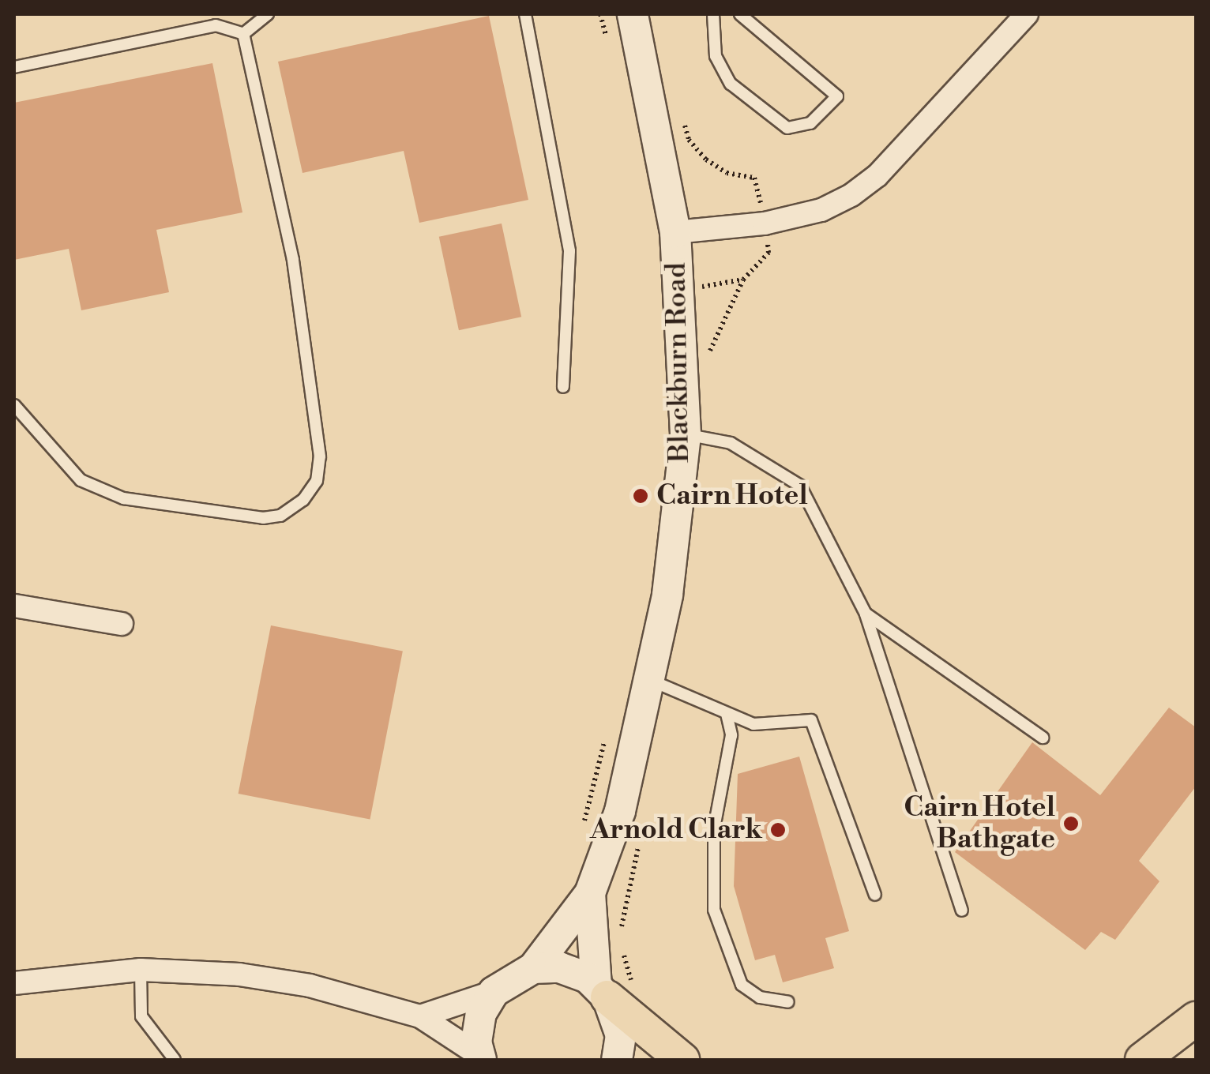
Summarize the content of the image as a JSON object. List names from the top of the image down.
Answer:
{
  "streets": {
    "main road": ["Blackburn Road"]
  },
  "places": ["Cairn Hotel", "Cairn Hotel Bathgate", "Arnold Clark"]
}
